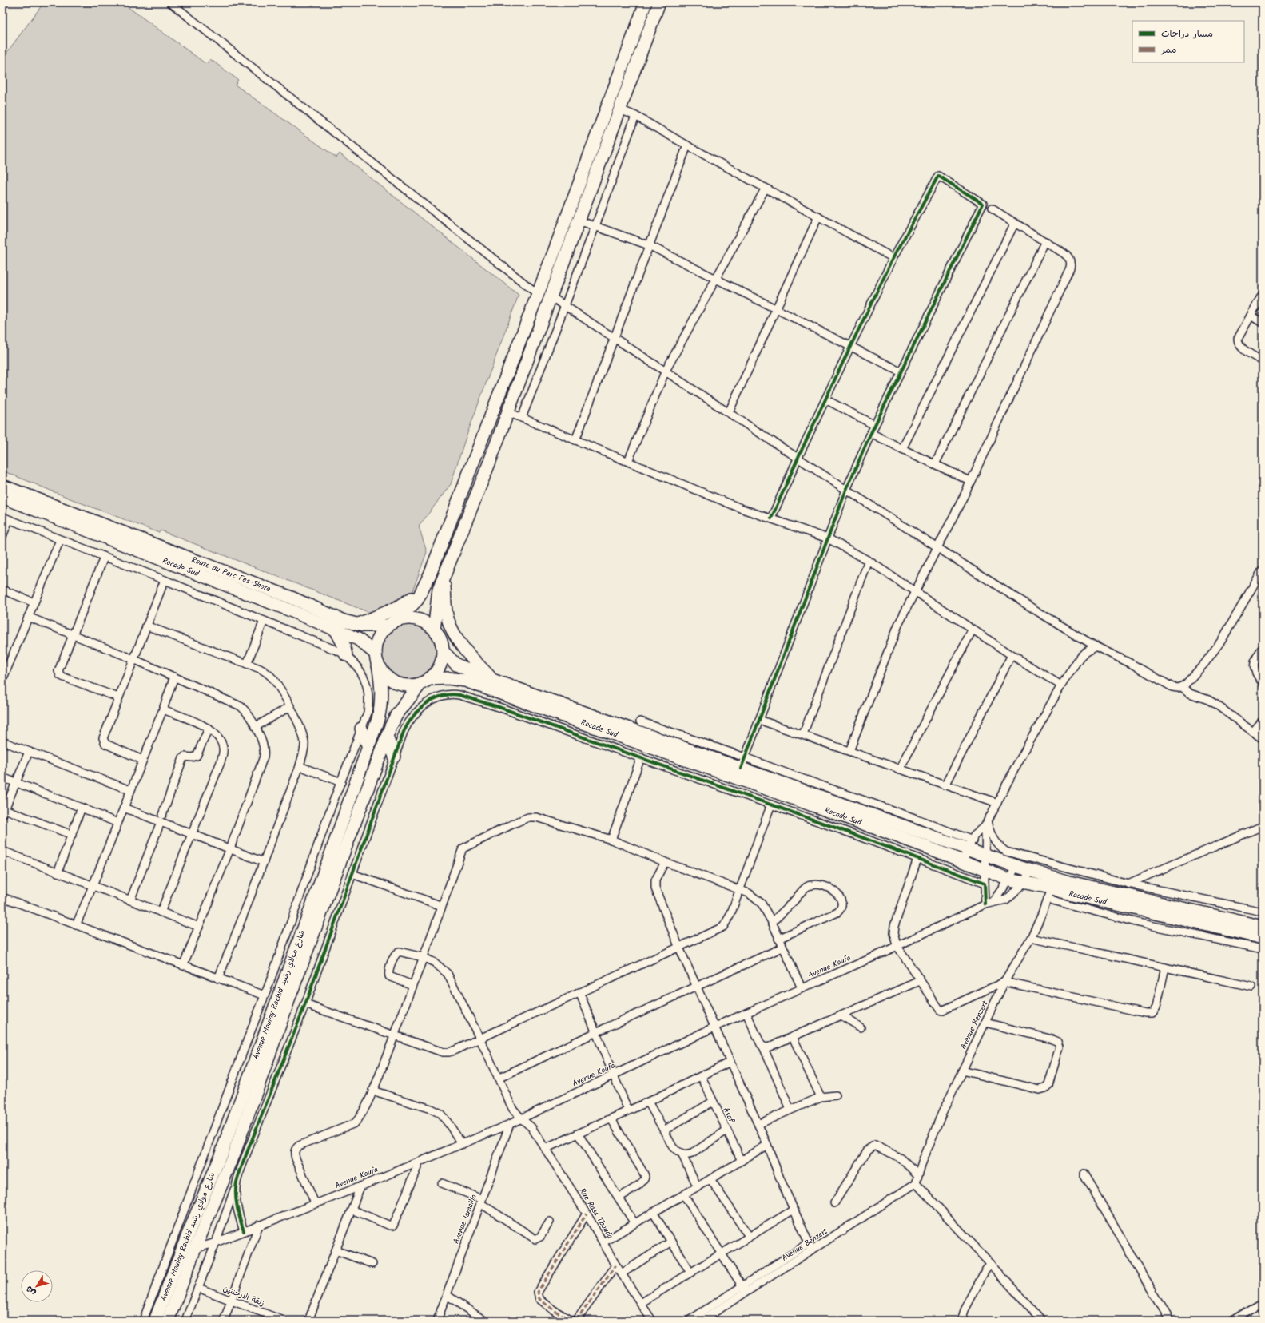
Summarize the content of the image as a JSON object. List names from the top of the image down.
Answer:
{
  "streets": {
    "main road": ["Rocade Sud", "Route du Parc Fes-Shore", "Avenue Moulay Rachid شارع مولاي رشيد"],
    "street": [
      "Avenue Koufa",
      "Avenue Benzert",
      "Asafi",
      "Rue Rass Tbouda",
      "Avenue Ismailia",
      "زنقة الارجنتين"
    ]
  },
  "crossings": [
    ["Rocade Sud", "Route du Parc Fes-Shore"],
    ["Rocade Sud", "Avenue Koufa"],
    ["Rocade Sud", "Avenue Moulay Rachid شارع مولاي رشيد"],
    ["Rocade Sud", "Avenue Benzert"],
    ["Route du Parc Fes-Shore", "Avenue Moulay Rachid شارع مولاي رشيد"],
    ["Avenue Koufa", "Avenue Moulay Rachid شارع مولاي رشيد"],
    ["Avenue Koufa", "Rue Rass Tbouda"],
    ["Avenue Koufa", "Avenue Ismailia"]
  ],
  "legend": ["مسار دراجات", "ممر"],
  "north": "bottom left"
}
